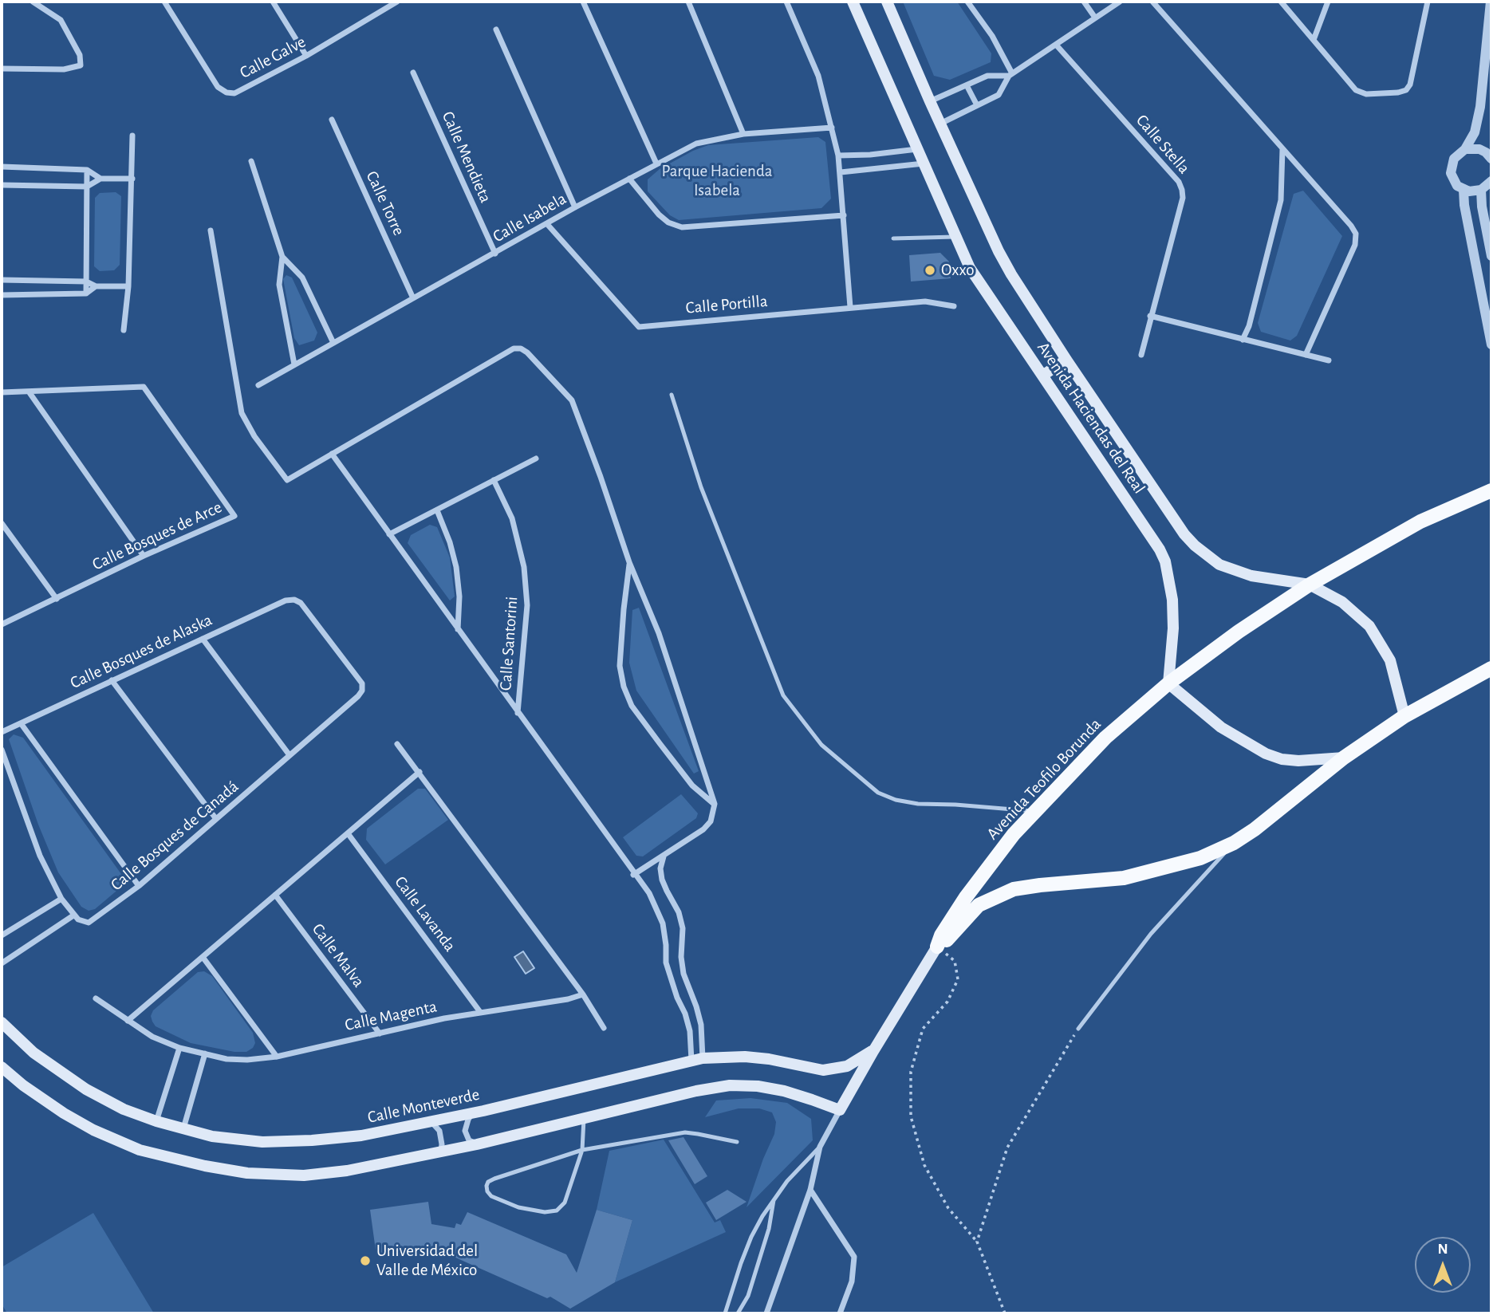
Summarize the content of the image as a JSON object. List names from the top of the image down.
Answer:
{
  "streets": {
    "main road": ["Avenida Haciendas del Real", "Avenida Teofilo Borunda", "Calle Monteverde"],
    "street": [
      "Calle Galve",
      "Calle Stella",
      "Calle Mendieta",
      "Calle Torre",
      "Calle Isabela",
      "Calle Portilla",
      "Calle Bosques de Arce",
      "Calle Santorini",
      "Calle Bosques de Alaska",
      "Calle Bosques de Canadá",
      "Calle Lavanda",
      "Calle Malva",
      "Calle Magenta"
    ]
  },
  "crossings": [
    ["Calle Mendieta", "Calle Isabela"],
    ["Calle Torre", "Calle Isabela"],
    ["Calle Isabela", "Calle Portilla"],
    ["Avenida Haciendas del Real", "Avenida Teofilo Borunda"],
    ["Calle Bosques de Alaska", "Calle Bosques de Canadá"],
    ["Calle Lavanda", "Calle Magenta"],
    ["Calle Malva", "Calle Magenta"]
  ],
  "parks": ["Parque Hacienda Isabela"],
  "places": ["Oxxo", "Universidad del Valle de México"],
  "north": "top"
}
